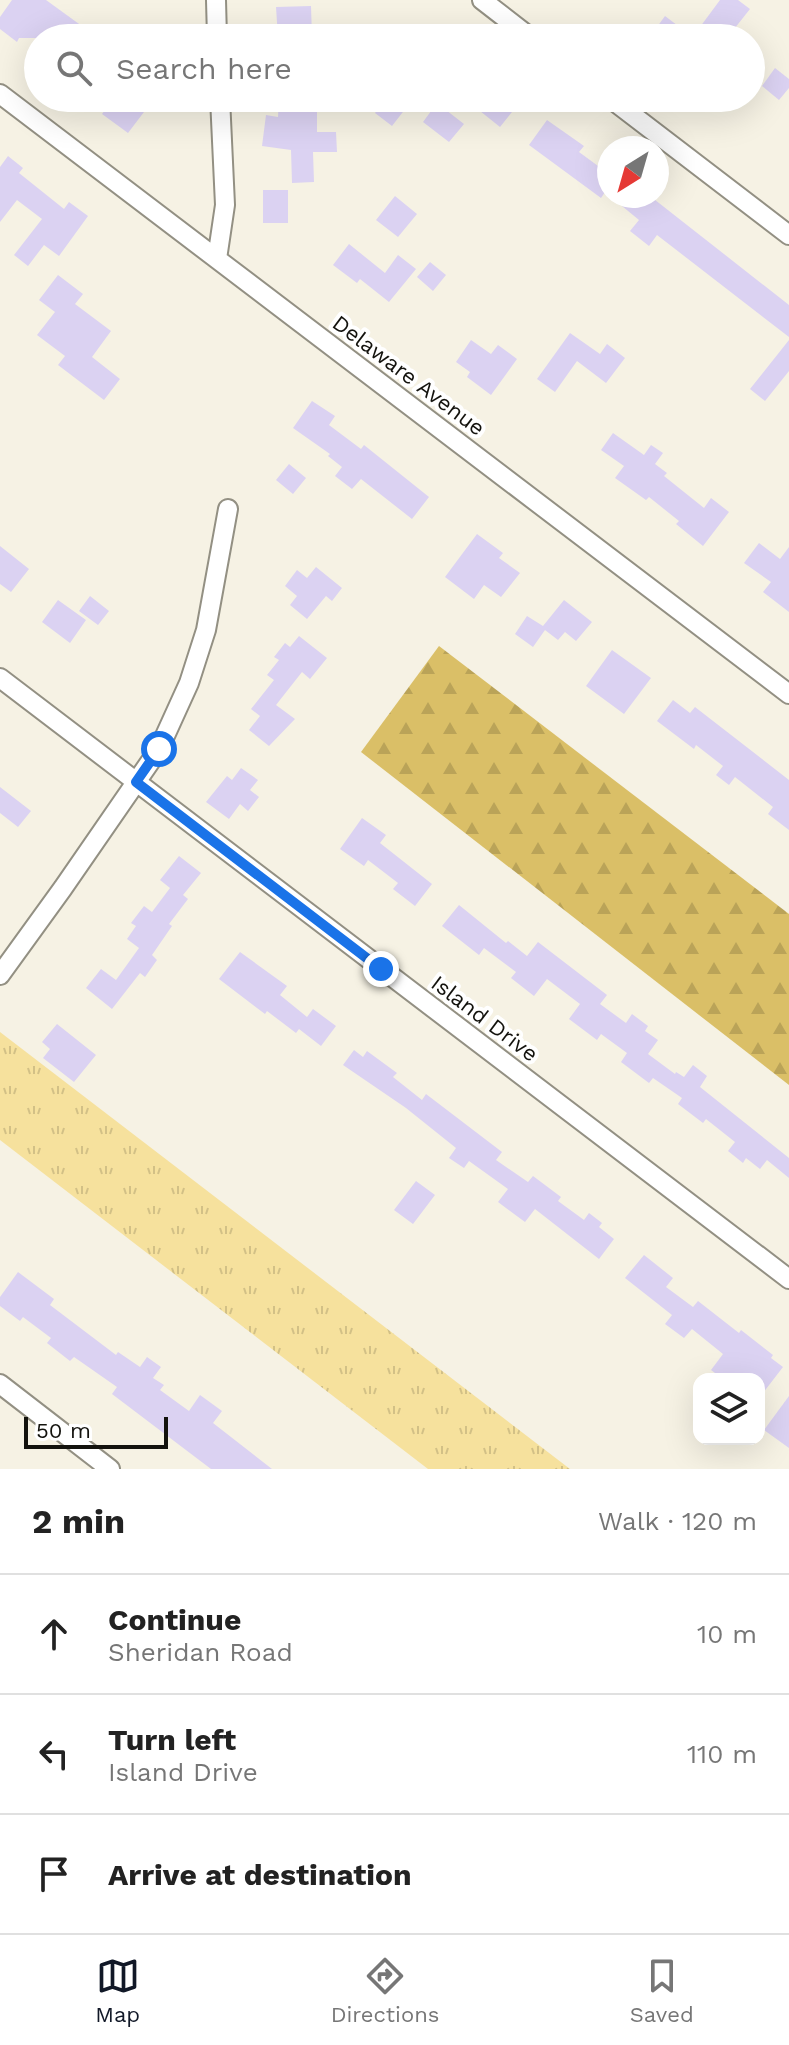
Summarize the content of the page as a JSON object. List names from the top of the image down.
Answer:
{
  "streets": {
    "street": ["Delaware Avenue", "Island Drive"]
  },
  "scale_bar": "50 m",
  "north": "bottom left",
  "page": {
    "search": "Search here",
    "scale": "50 m",
    "heading": ["2 min", "Walk · 120 m"],
    "list": [
      ["Continue", "Sheridan Road", "10 m"],
      ["Turn left", "Island Drive", "110 m"],
      "Arrive at destination"
    ],
    "nav": ["Map", "Directions", "Saved"]
  }
}
